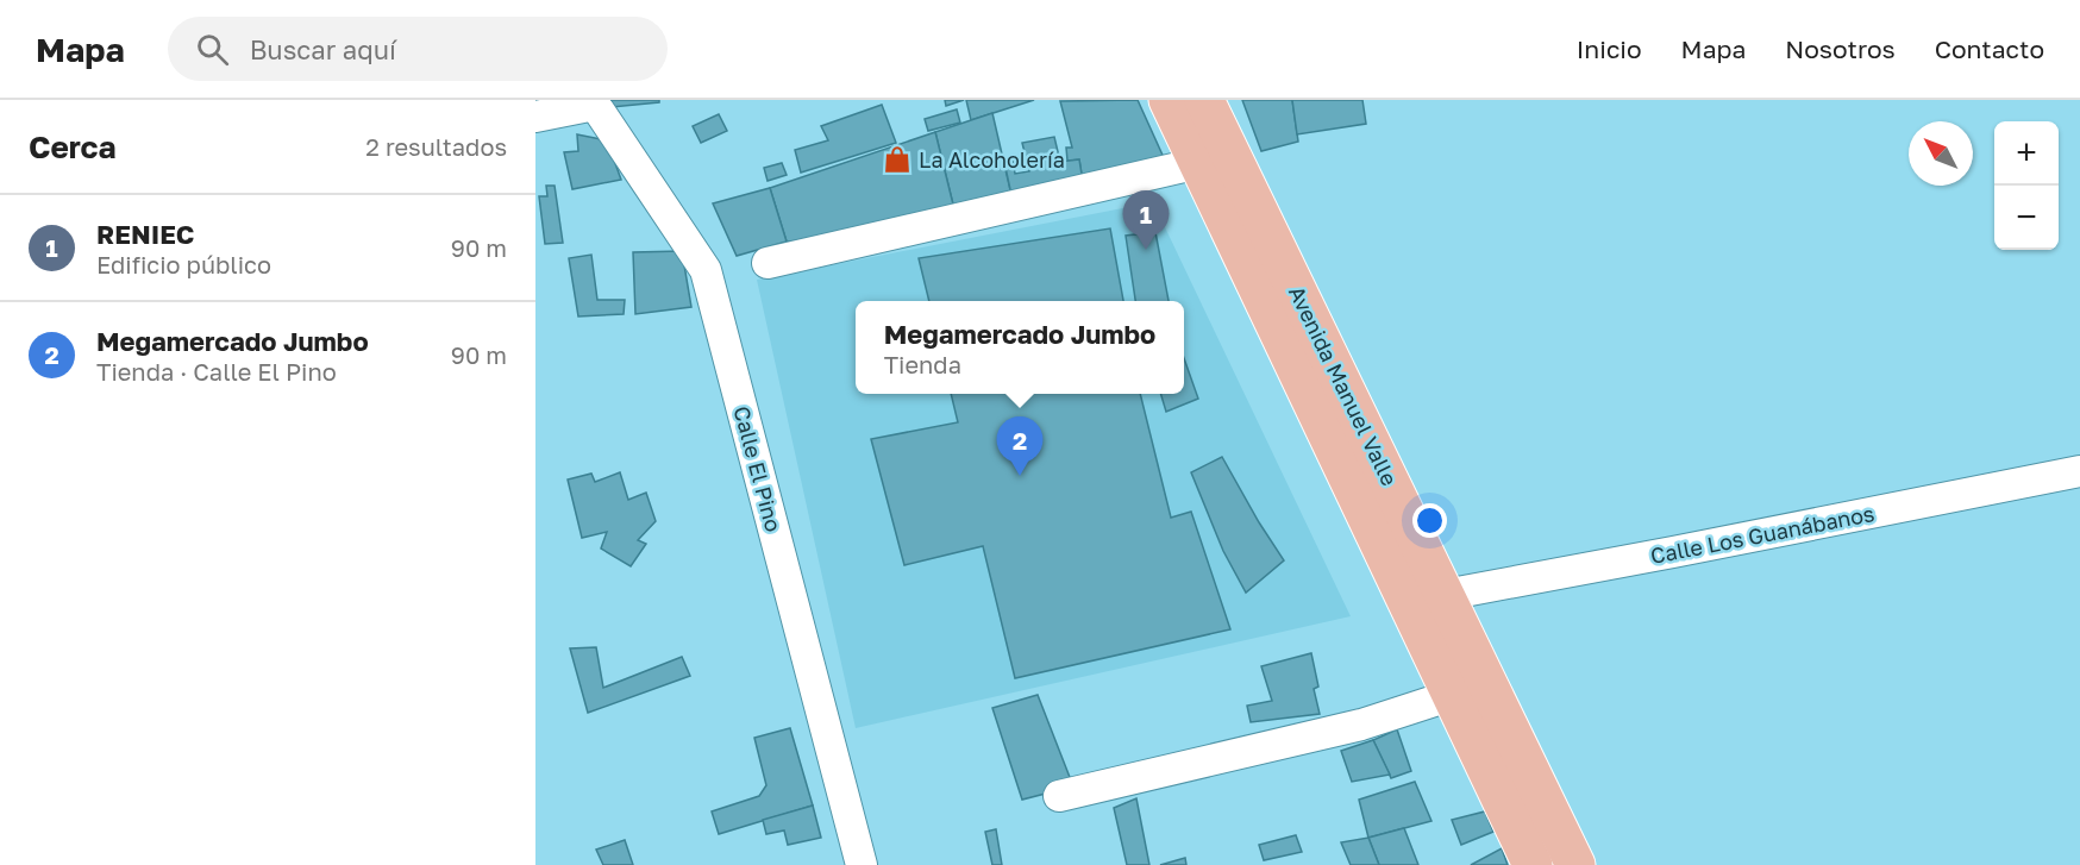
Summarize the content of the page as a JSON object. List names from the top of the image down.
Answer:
{
  "streets": {
    "main road": ["Avenida Manuel Valle"],
    "street": ["Calle El Pino", "Calle Los Guanábanos"]
  },
  "crossings": [
    ["Avenida Manuel Valle", "Calle Los Guanábanos"]
  ],
  "places": {
    "shop": ["La Alcoholería"]
  },
  "north": "top left",
  "page": {
    "header": "Mapa",
    "search": "Buscar aquí",
    "nav": [
      "Inicio",
      "Mapa",
      "Nosotros",
      "Contacto"
    ],
    "heading": ["Cerca", "2 resultados"],
    "map_buttons": ["+", "−"],
    "pins": ["1", "2"],
    "list": [
      {
        "mark": "1",
        "name": "RENIEC",
        "note": "Edificio público",
        "value": "90 m"
      },
      {
        "mark": "2",
        "name": "Megamercado Jumbo",
        "note": "Tienda · Calle El Pino",
        "value": "90 m"
      }
    ],
    "popup": ["Megamercado Jumbo", "Tienda"]
  }
}
